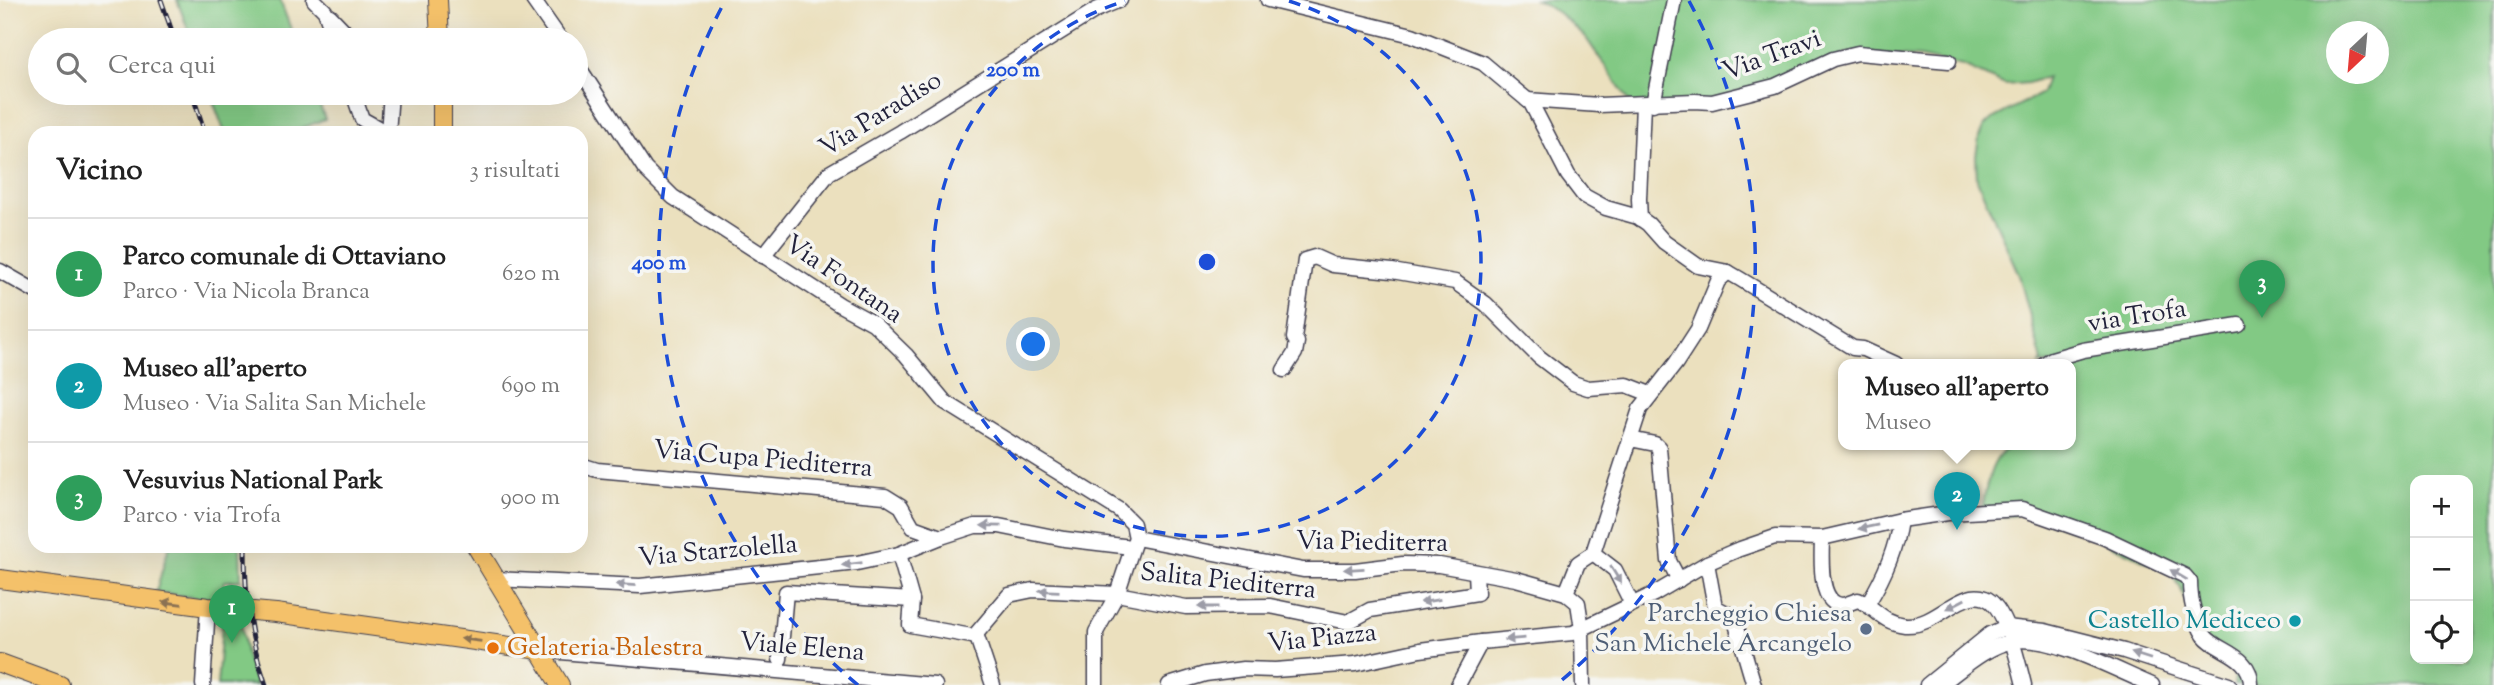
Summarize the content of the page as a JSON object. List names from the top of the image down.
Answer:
{
  "streets": {
    "street": [
      "Via Travi",
      "Via Paradiso",
      "Via Fontana",
      "via Trofa",
      "Via Cupa Piediterra",
      "Via Piediterra",
      "Via Starzolella",
      "Salita Piediterra",
      "Via Piazza",
      "Viale Elena"
    ]
  },
  "crossings": [
    ["Via Paradiso", "Via Fontana"],
    ["Via Fontana", "Via Piediterra"],
    ["Via Cupa Piediterra", "Via Starzolella"],
    ["Via Piediterra", "Salita Piediterra"]
  ],
  "one_way": ["Via Piediterra", "Salita Piediterra"],
  "places": ["Castello Mediceo", "Parcheggio Chiesa San Michele Arcangelo", "Gelateria Balestra"],
  "north": "bottom left",
  "page": {
    "search": "Cerca qui",
    "heading": ["Vicino", "3 risultati"],
    "list": [
      {
        "mark": "1",
        "name": "Parco comunale di Ottaviano",
        "note": "Parco · Via Nicola Branca",
        "value": "620 m"
      },
      {
        "mark": "2",
        "name": "Museo all'aperto",
        "note": "Museo · Via Salita San Michele",
        "value": "690 m"
      },
      {
        "mark": "3",
        "name": "Vesuvius National Park",
        "note": "Parco · via Trofa",
        "value": "900 m"
      }
    ],
    "pins": ["3", "2", "1"],
    "popup": ["Museo all'aperto", "Museo"],
    "map_buttons": ["+", "−"]
  },
  "rings": ["200 m", "400 m"]
}
